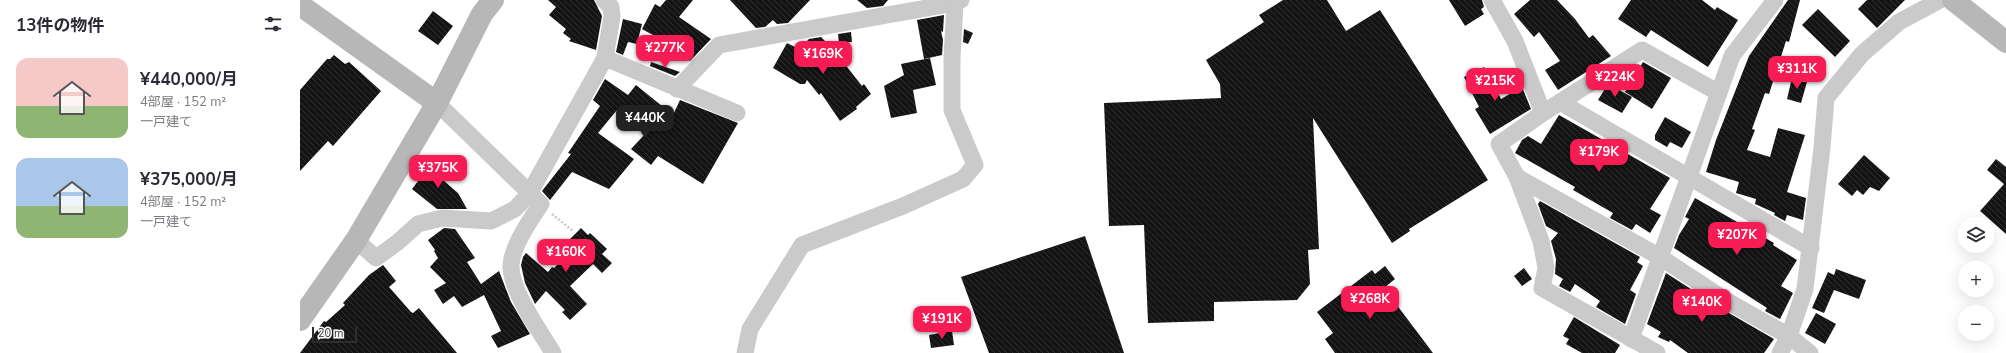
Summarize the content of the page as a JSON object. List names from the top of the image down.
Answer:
{
  "scale_bar": "20 m",
  "page": {
    "heading": "13件の物件",
    "price": [
      "¥277K",
      "¥169K",
      "¥311K",
      "¥224K",
      "¥215K",
      "¥440K",
      "¥179K",
      "¥375K",
      "¥207K",
      "¥160K",
      "¥268K",
      "¥140K",
      "¥191K"
    ],
    "list": [
      {
        "name": "¥440,000/月",
        "note": "4部屋 · 152 m² · 一戸建て"
      },
      {
        "name": "¥375,000/月",
        "note": "4部屋 · 152 m² · 一戸建て"
      }
    ],
    "map_buttons": ["+", "−"],
    "scale": "20 m"
  }
}
